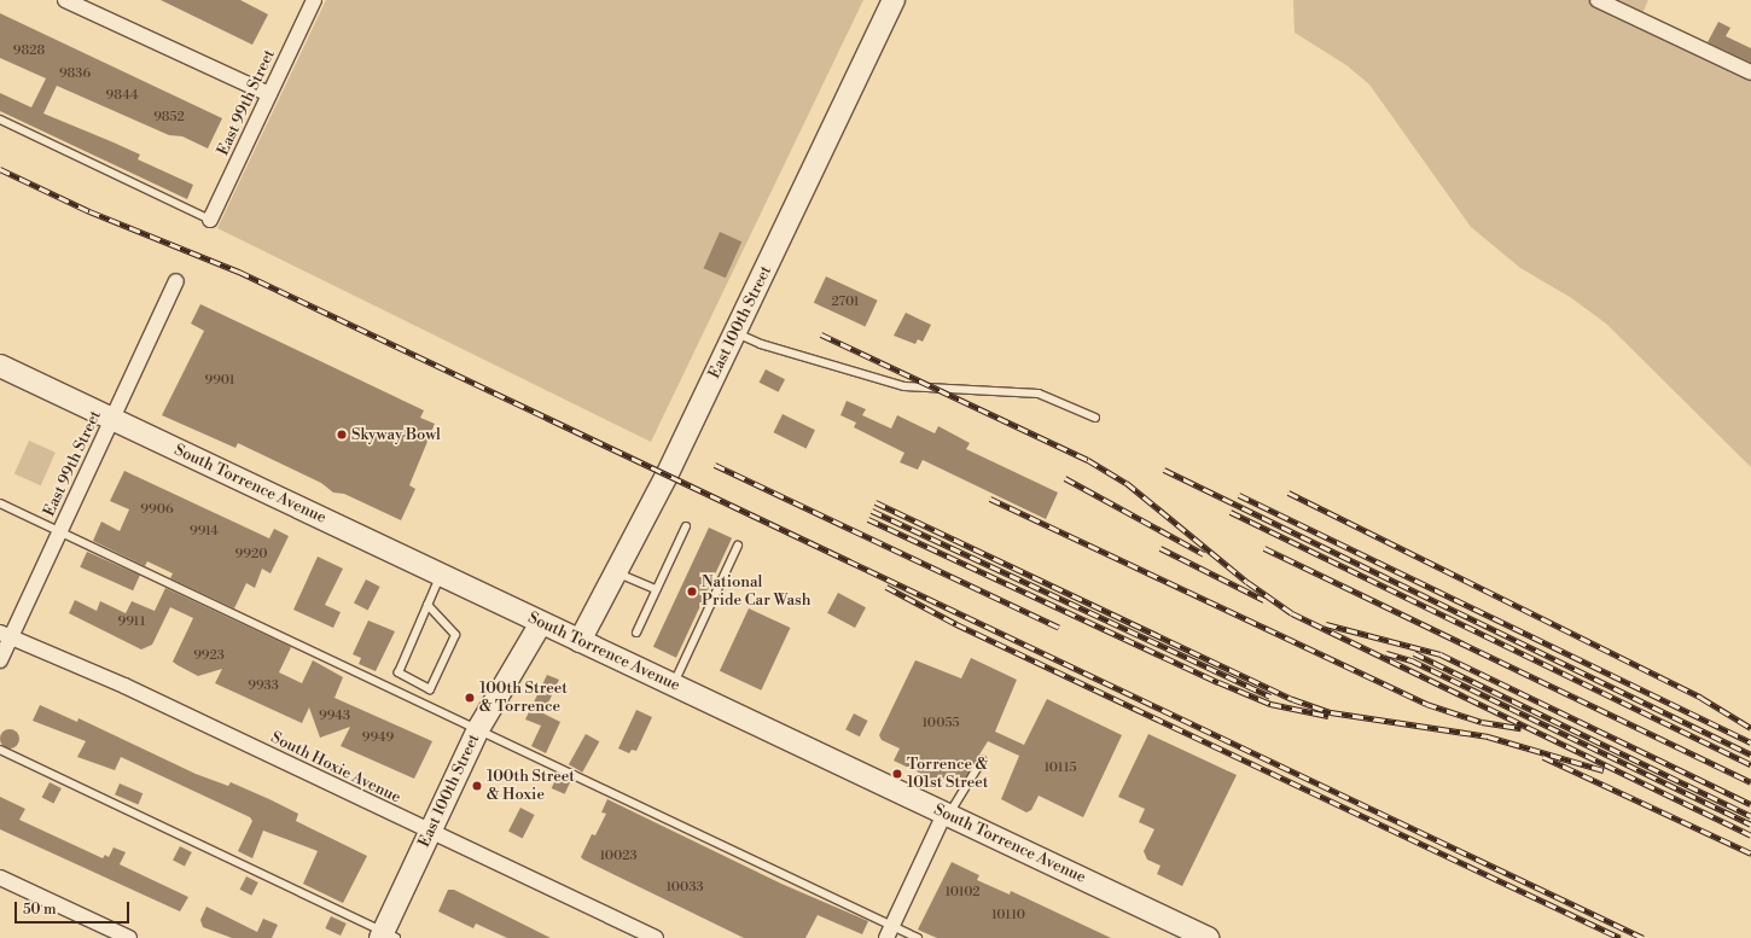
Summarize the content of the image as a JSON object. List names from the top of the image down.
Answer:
{
  "streets": {
    "main road": ["East 100th Street", "South Torrence Avenue"],
    "street": ["East 99th Street", "South Hoxie Avenue"]
  },
  "crossings": [
    ["East 99th Street", "South Torrence Avenue"],
    ["East 99th Street", "South Hoxie Avenue"],
    ["East 100th Street", "South Torrence Avenue"],
    ["East 100th Street", "South Hoxie Avenue"]
  ],
  "places": [
    "Skyway Bowl",
    "National Pride Car Wash",
    "100th Street & Torrence",
    "Torrence & 101st Street",
    "100th Street & Hoxie"
  ],
  "house_numbers": [
    "9828",
    "9836",
    "9844",
    "9852",
    "2701",
    "9901",
    "9906",
    "9914",
    "9920",
    "9911",
    "9923",
    "9933",
    "9943",
    "10055",
    "9949",
    "10115",
    "10023",
    "10033",
    "10102",
    "10110"
  ],
  "scale_bar": "50 m"
}
